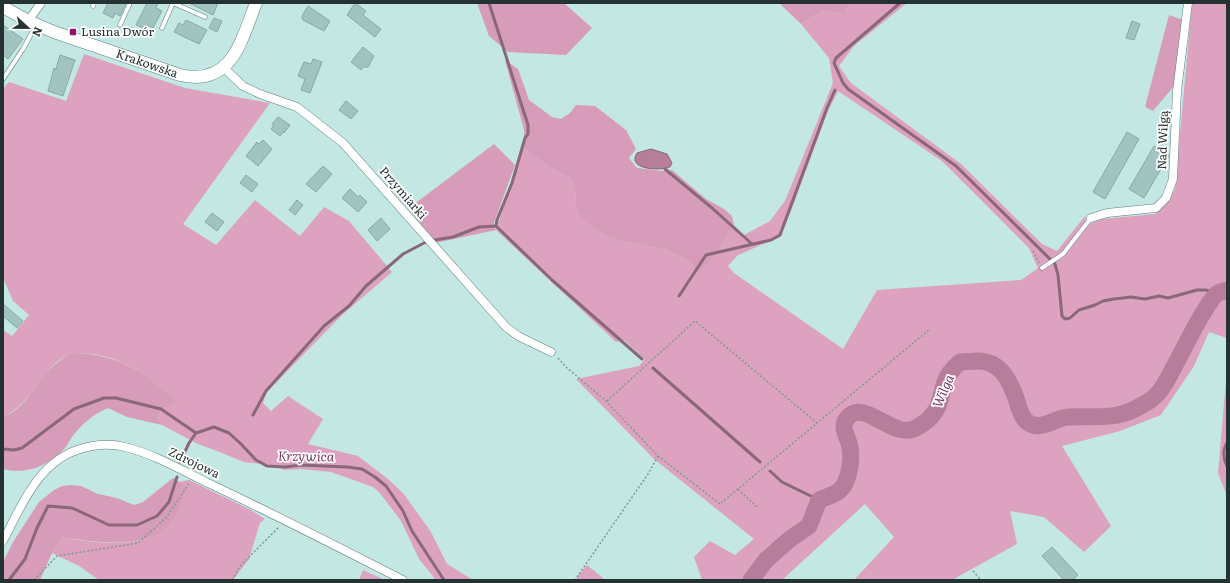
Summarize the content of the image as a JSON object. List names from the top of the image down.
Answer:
{
  "streets": {
    "street": [
      "Krakowska",
      "Nad Wilgą",
      "Przymiarki",
      "Zdrojowa"
    ]
  },
  "crossings": [
    ["Krakowska", "Przymiarki"]
  ],
  "water": ["Wilga", "Krzywica"],
  "places": {
    "transit": ["Lusina Dwór"]
  },
  "north": "right"
}
